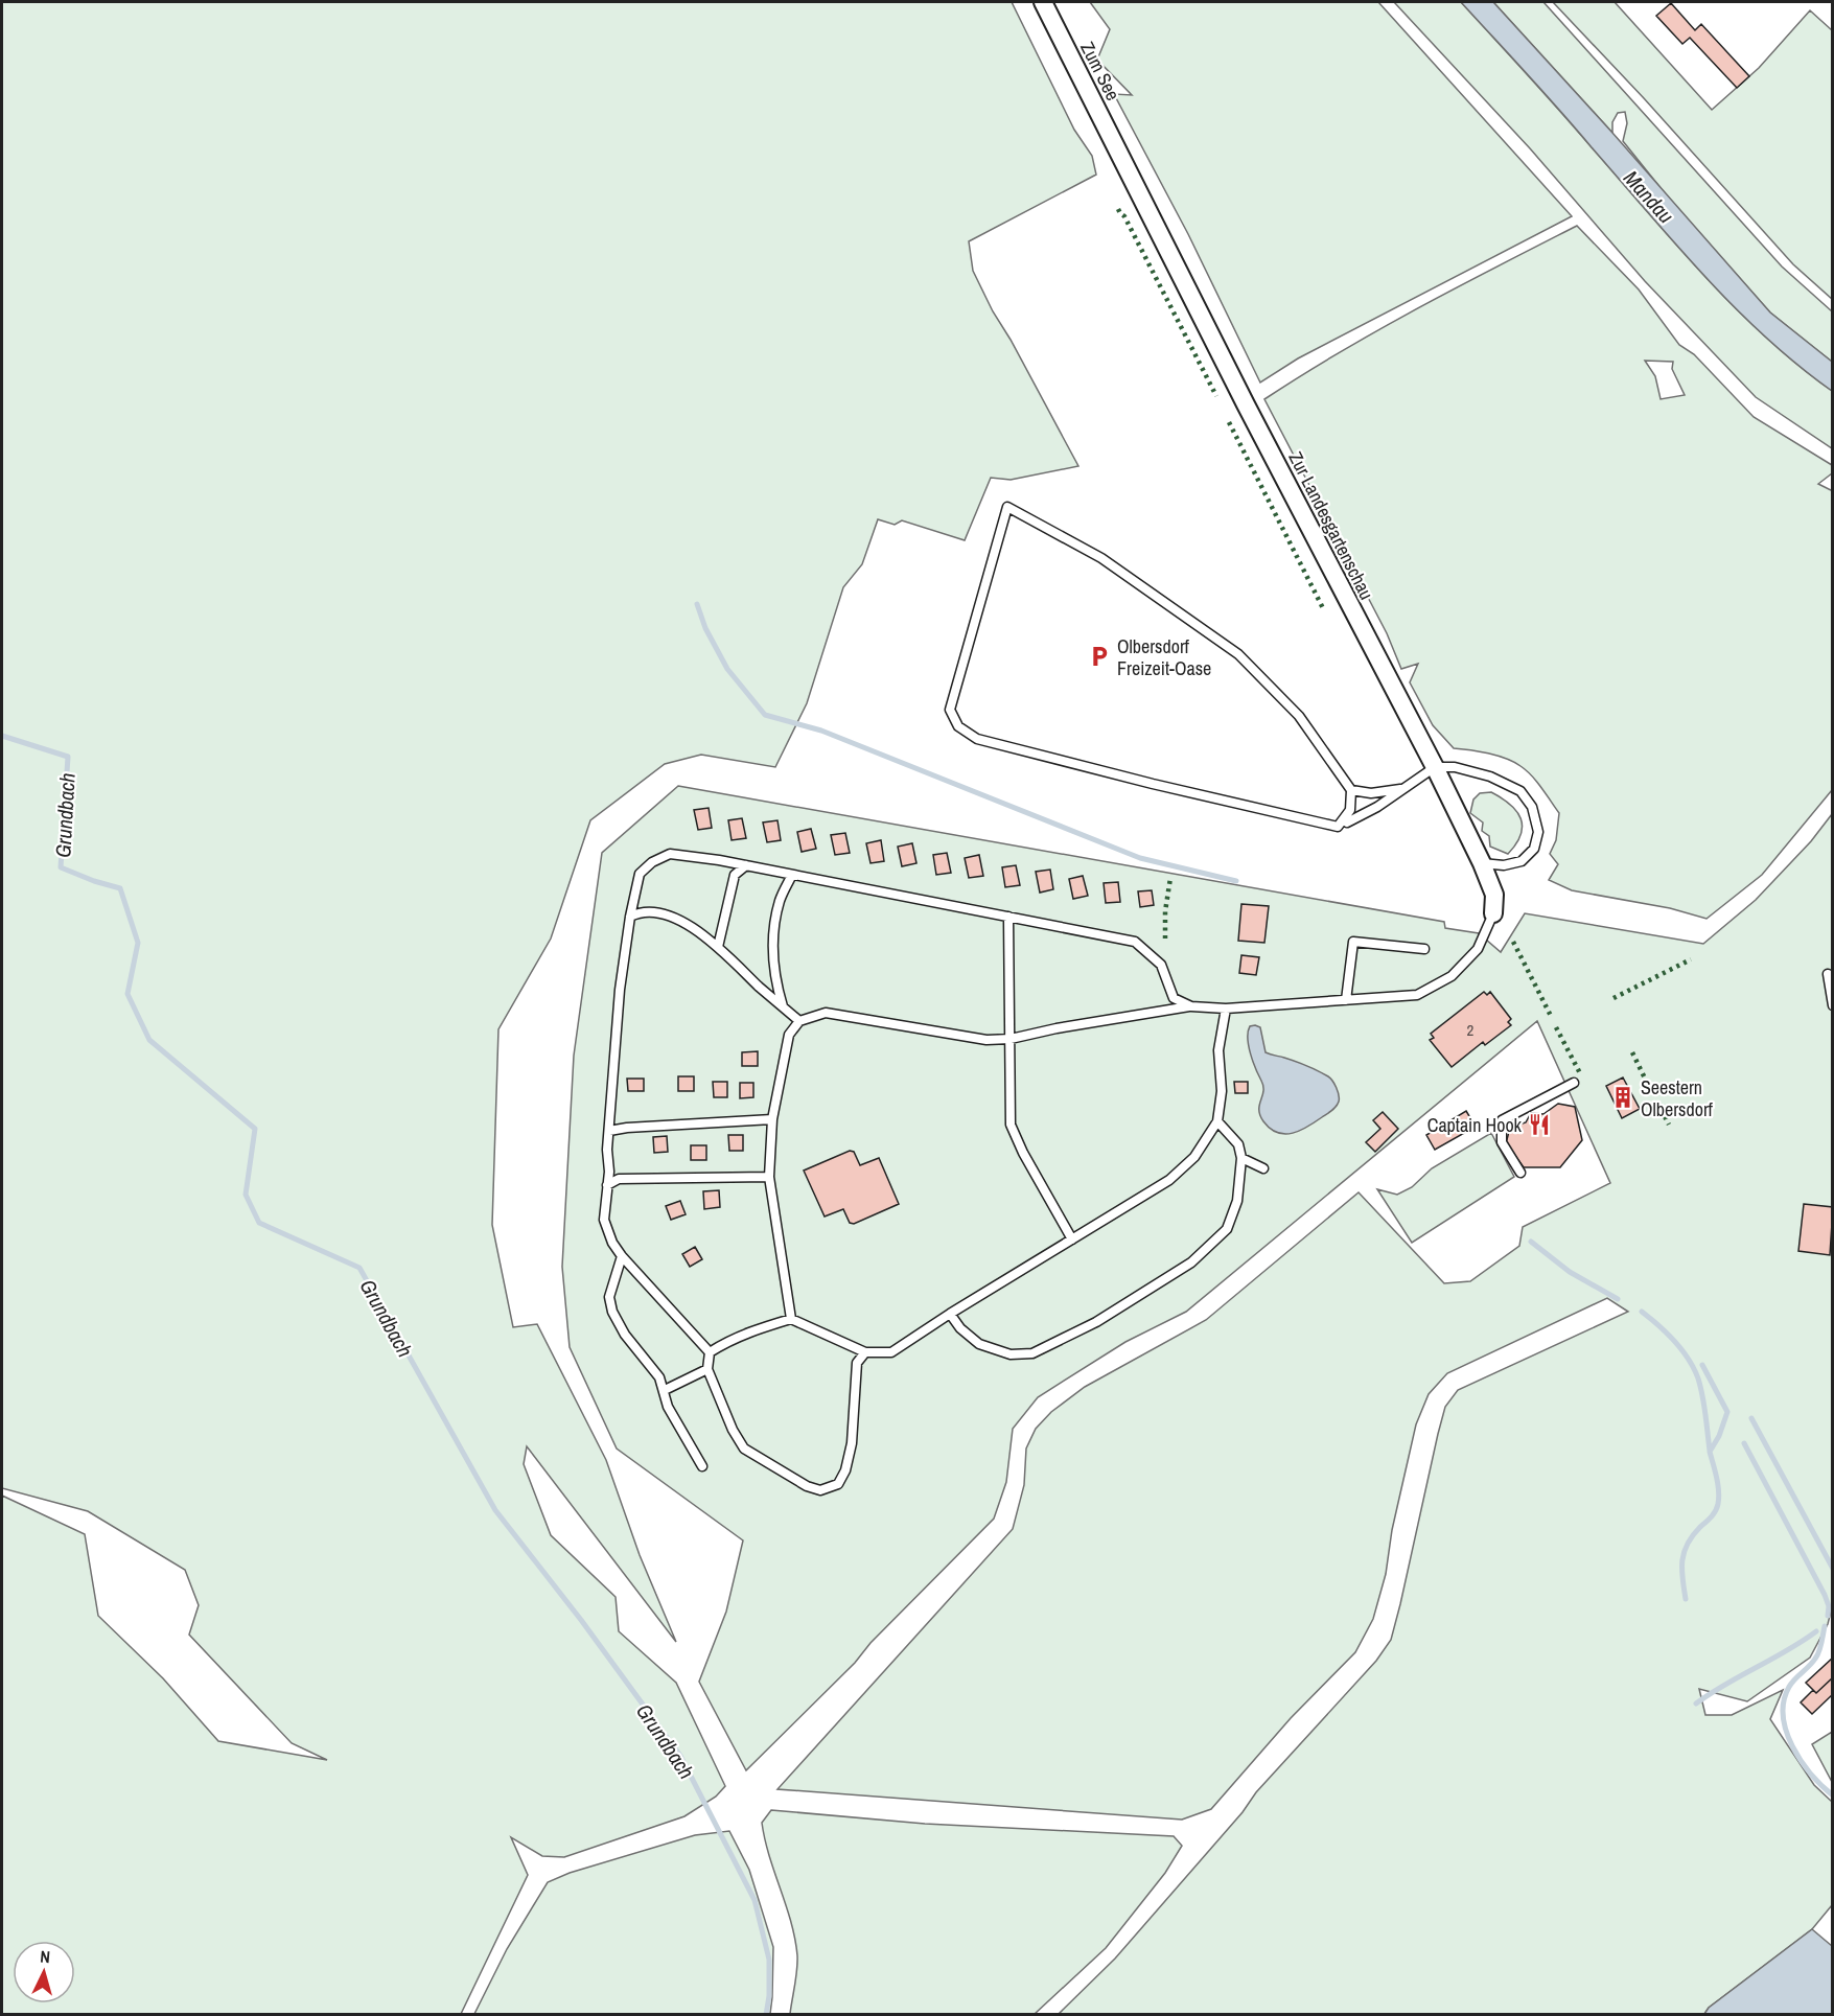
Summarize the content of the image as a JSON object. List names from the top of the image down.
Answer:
{
  "streets": {
    "street": ["Zum See", "Zur Landesgartenschau"]
  },
  "crossings": [
    ["Zum See", "Zur Landesgartenschau"]
  ],
  "water": ["Mandau", "Grundbach"],
  "places": {
    "parking": ["Olbersdorf Freizeit-Oase"],
    "building": ["Seestern Olbersdorf"],
    "restaurant": ["Captain Hook"]
  },
  "house_numbers": ["2"],
  "north": "top"
}
